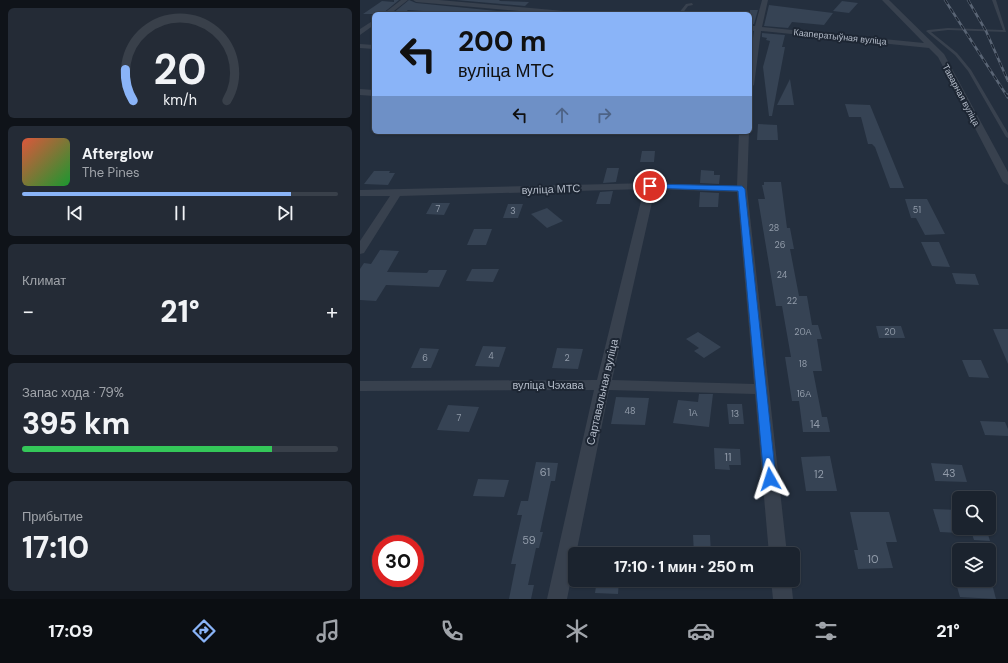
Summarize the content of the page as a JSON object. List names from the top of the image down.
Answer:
{
  "streets": {
    "street": [
      "Кааператыўная вуліца",
      "Таварная вуліца",
      "вуліца МТС",
      "вуліца Чэхава",
      "Сартавальная вуліца"
    ]
  },
  "crossings": [
    ["Кааператыўная вуліца", "Таварная вуліца"],
    ["вуліца МТС", "Сартавальная вуліца"],
    ["вуліца Чэхава", "Сартавальная вуліца"]
  ],
  "house_numbers": [
    "7",
    "51",
    "3",
    "28",
    "26",
    "24",
    "22",
    "20А",
    "20",
    "4",
    "6",
    "2",
    "18",
    "16А",
    "48",
    "1А",
    "13",
    "7",
    "14",
    "11",
    "61",
    "43",
    "12",
    "59",
    "10"
  ],
  "page": {
    "turn": ["200 m", "вуліца МТС"],
    "song": ["Afterglow", "The Pines"],
    "tile": [
      "Климат",
      ["Запас хода · 79%", "395 km"],
      ["Прибытие", "17:10"]
    ],
    "heat": ["−", "21°", "+"],
    "limit": "30",
    "trip": "17:10 · 1 мин · 250 m",
    "tabs": ["17:09", "21°"],
    "gauge": ["20", "km/h"]
  }
}
